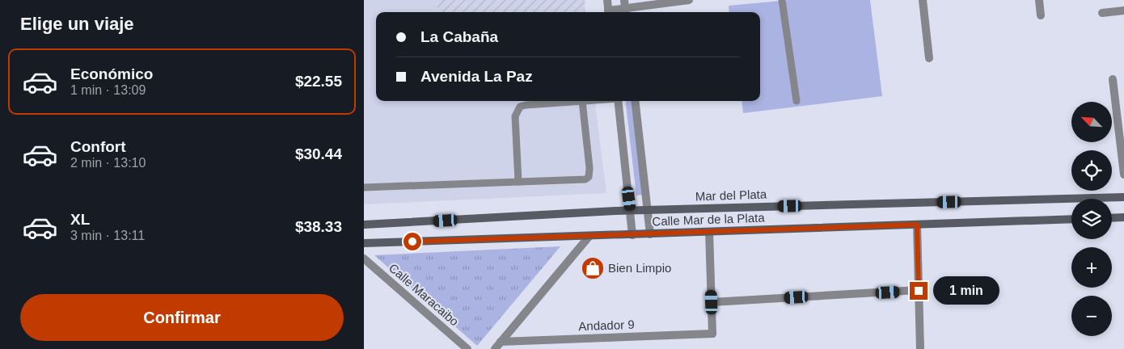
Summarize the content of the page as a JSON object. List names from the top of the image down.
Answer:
{
  "streets": {
    "main road": ["Mar del Plata", "Calle Mar de la Plata"],
    "street": ["Calle Maracaibo", "Andador 9"]
  },
  "places": {
    "shop": ["Bien Limpio"]
  },
  "north": "top left",
  "page": {
    "heading": "Elige un viaje",
    "banner": ["La Cabaña", "Avenida La Paz"],
    "list": [
      {
        "name": "Económico",
        "note": "1 min · 13:09",
        "value": "$22.55"
      },
      {
        "name": "Confort",
        "note": "2 min · 13:10",
        "value": "$30.44"
      },
      {
        "name": "XL",
        "note": "3 min · 13:11",
        "value": "$38.33"
      }
    ],
    "map_buttons": ["+", "−"],
    "bubble": "1 min",
    "buttons": "Confirmar"
  }
}
